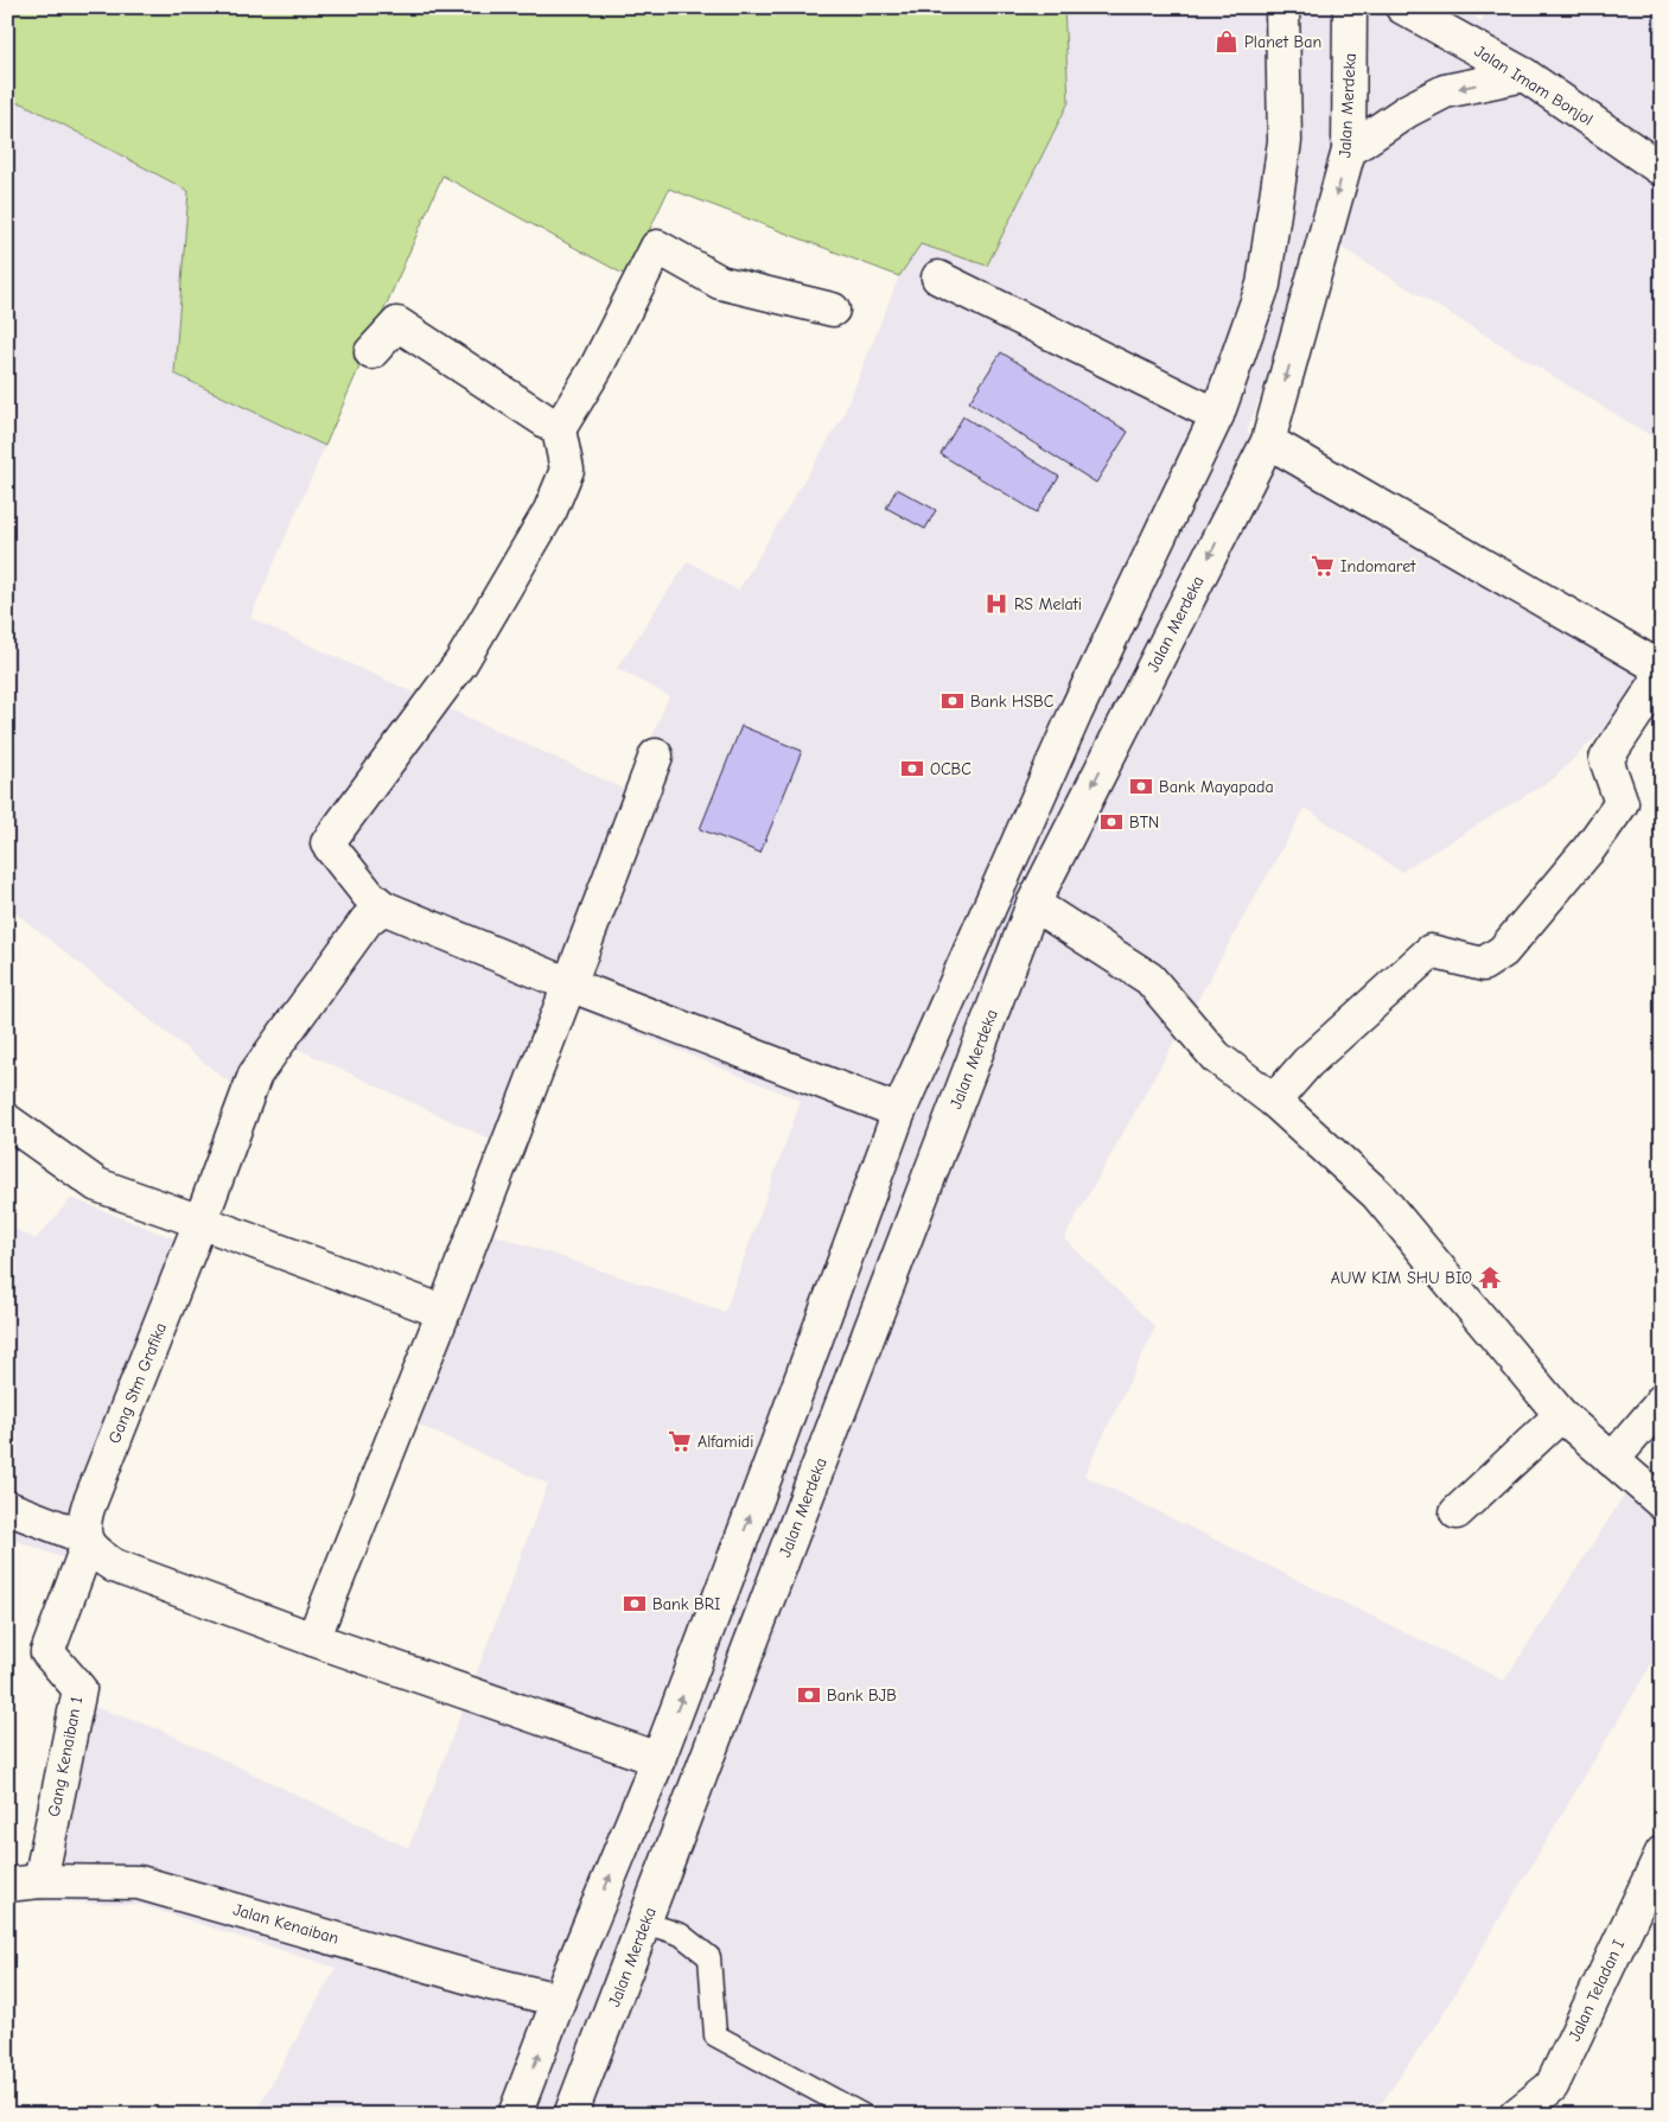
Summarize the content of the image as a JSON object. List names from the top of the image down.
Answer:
{
  "streets": {
    "main road": [
      "Jalan Imam Bonjol",
      "Jalan Merdeka",
      "Gang Stm Grafika",
      "Gang Kenaiban 1",
      "Jalan Kenaiban",
      "Jalan Teladan I"
    ]
  },
  "crossings": [
    ["Gang Stm Grafika", "Gang Kenaiban 1"],
    ["Gang Kenaiban 1", "Jalan Kenaiban"]
  ],
  "places": {
    "shop": ["Planet Ban"],
    "supermarket": ["Indomaret", "Alfamidi"],
    "hospital": ["RS Melati"],
    "bank": [
      "Bank HSBC",
      "OCBC",
      "Bank Mayapada",
      "BTN",
      "Bank BRI",
      "Bank BJB"
    ],
    "temple": ["AUW KIM SHU BIO"]
  }
}
